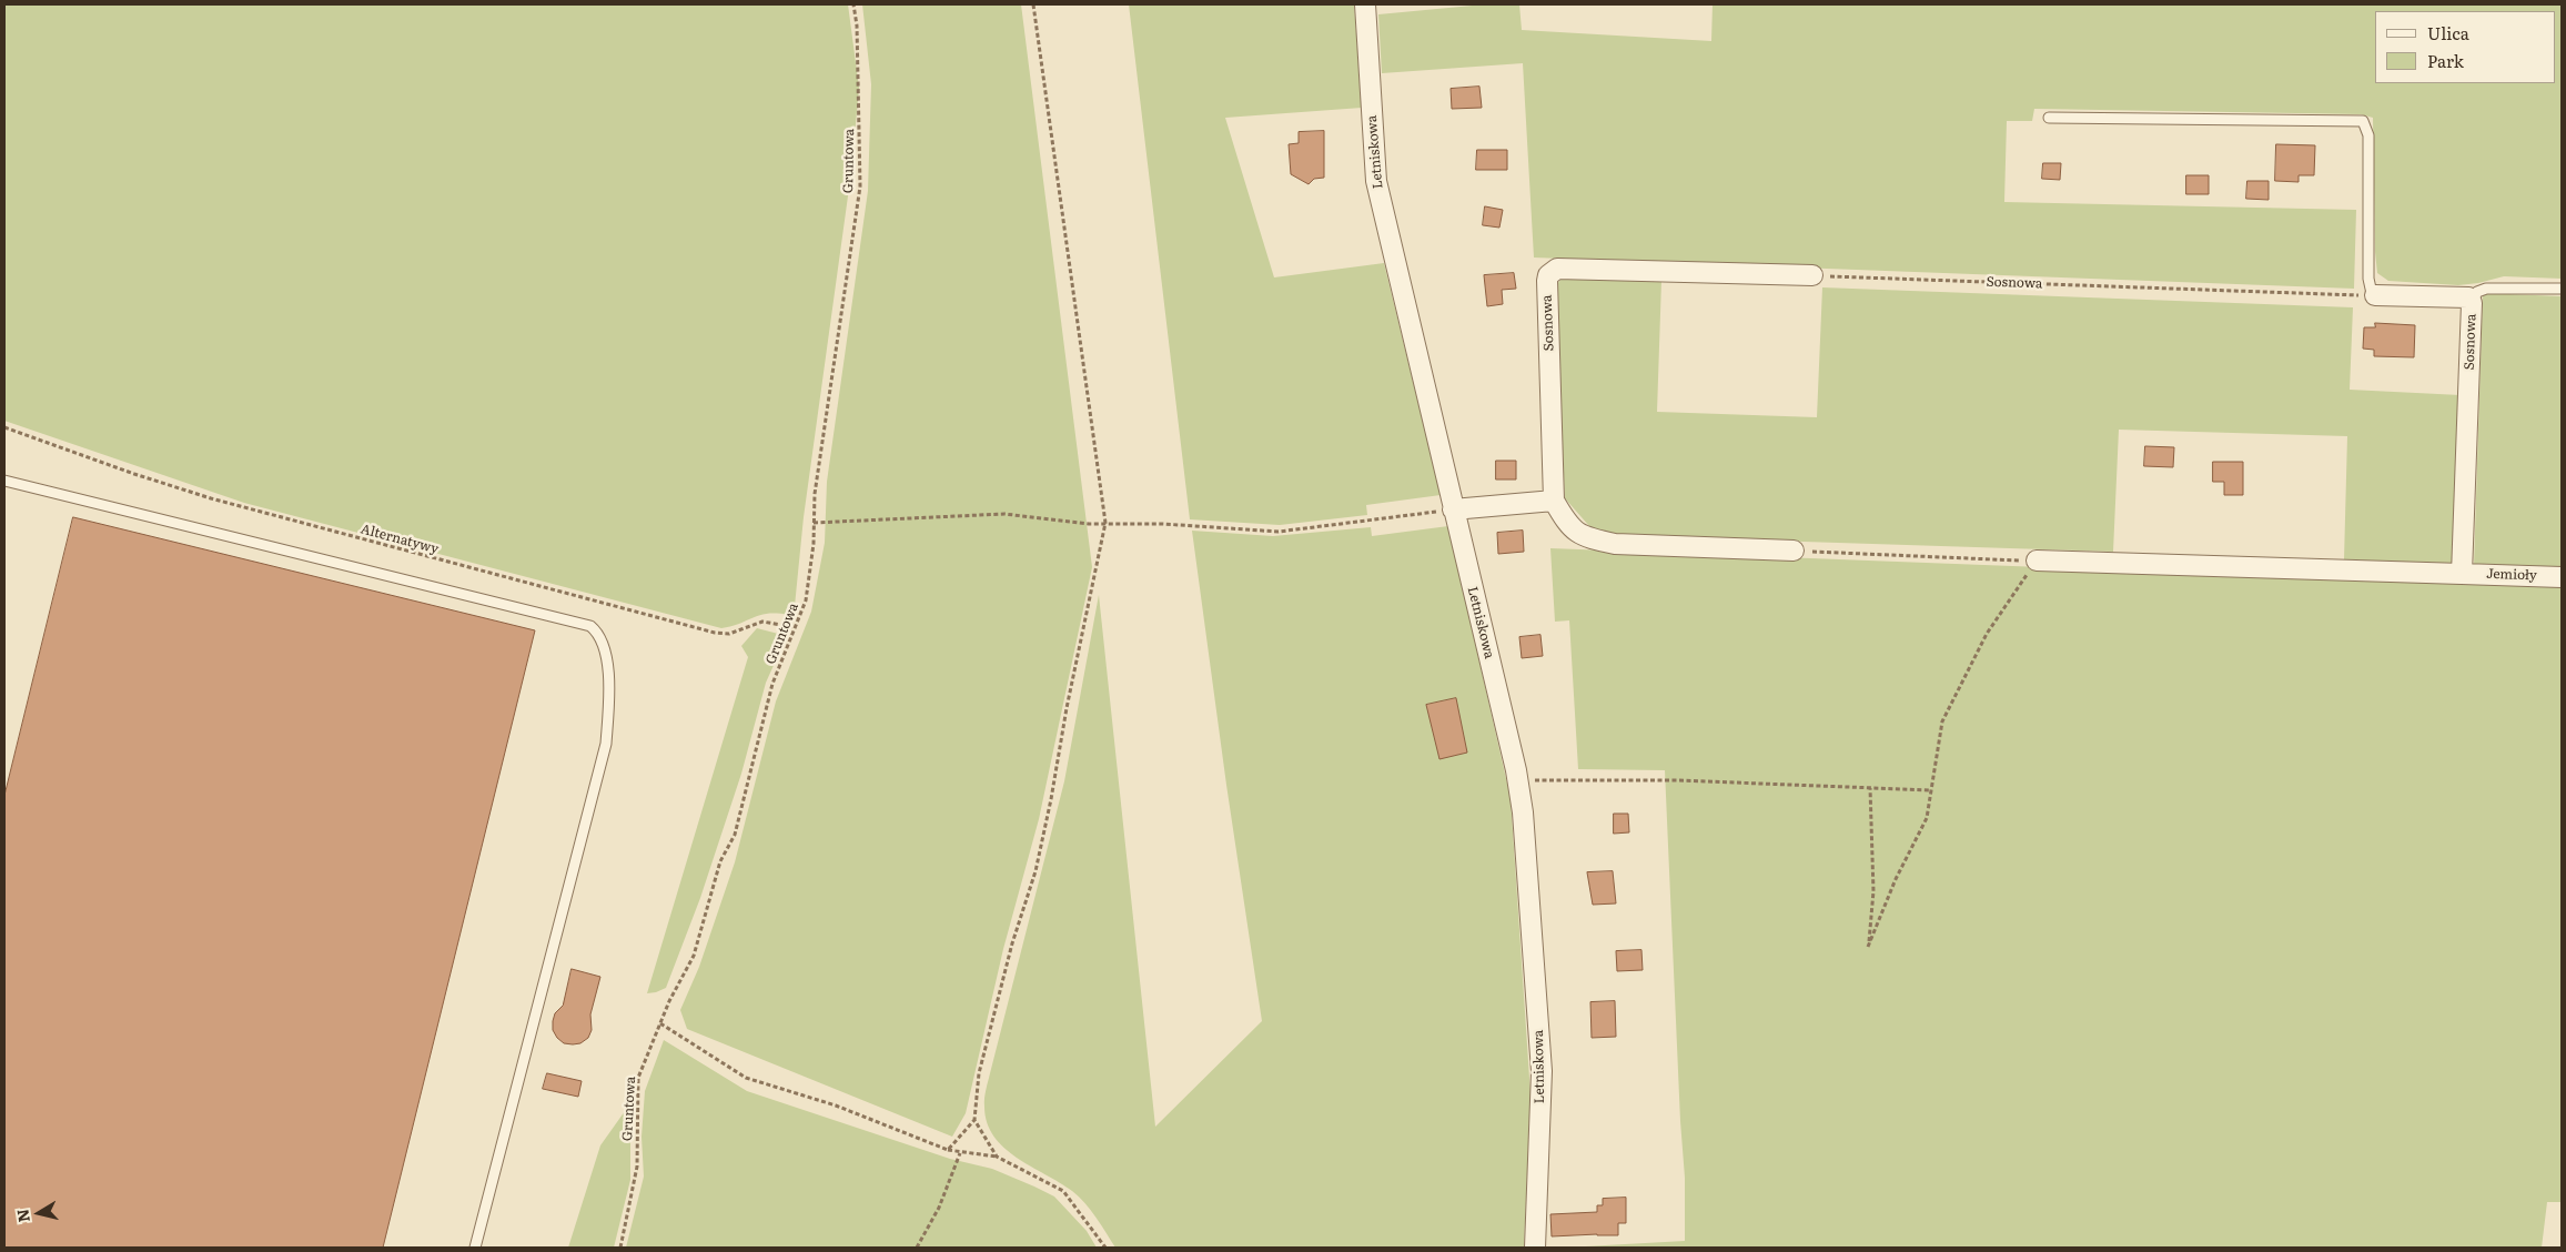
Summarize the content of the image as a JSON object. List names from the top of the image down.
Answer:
{
  "streets": {
    "street": ["Letniskowa", "Sosnowa", "Jemioły"],
    "path": ["Gruntowa", "Alternatywy"]
  },
  "crossings": [
    ["Gruntowa", "Alternatywy"],
    ["Sosnowa", "Jemioły"]
  ],
  "legend": ["Ulica", "Park"],
  "north": "left"
}
